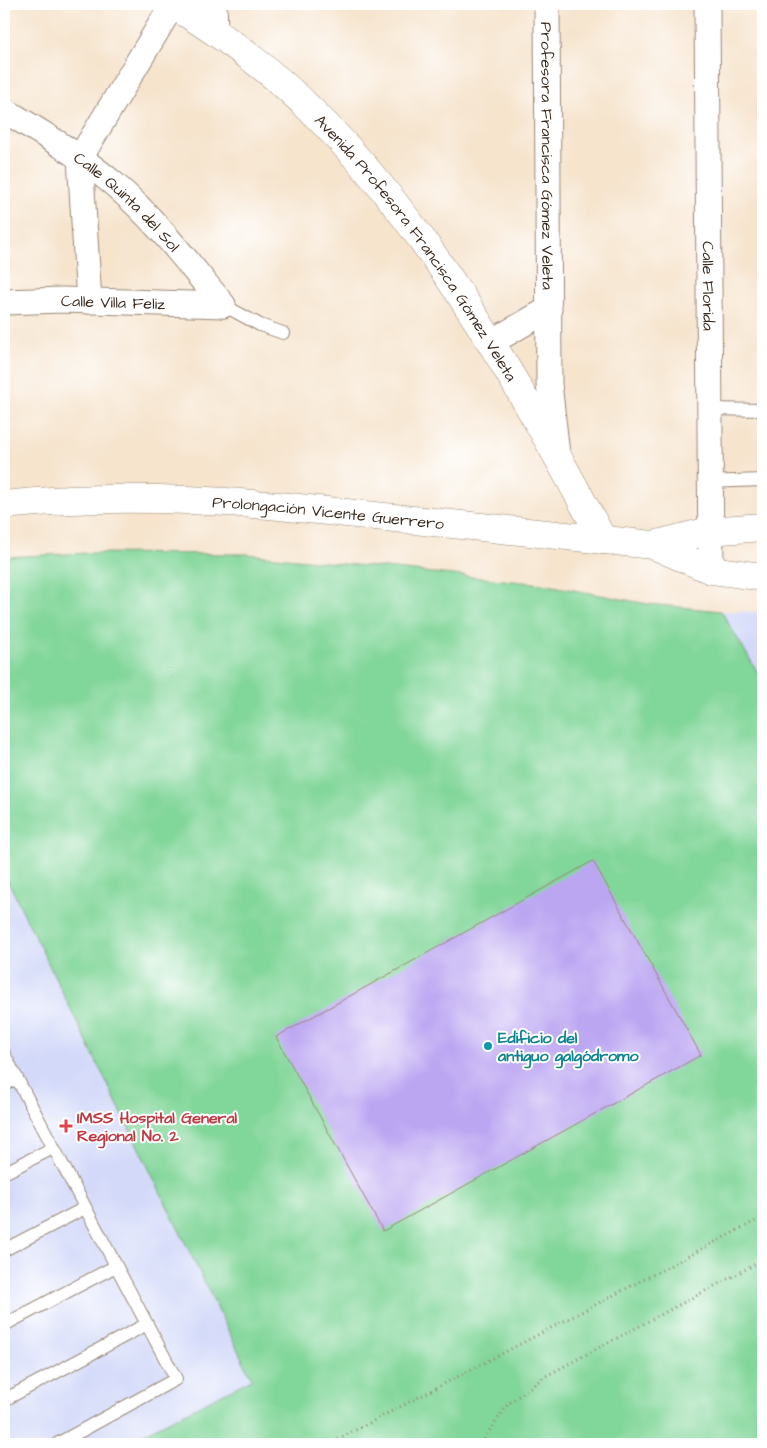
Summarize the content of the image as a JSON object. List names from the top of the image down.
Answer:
{
  "streets": {
    "main road": ["Avenida Profesora Francisca Gómez Veleta", "Prolongación Vicente Guerrero"],
    "street": [
      "Profesora Francisca Gómez Veleta",
      "Calle Quinta del Sol",
      "Calle Florida",
      "Calle Villa Feliz"
    ]
  },
  "crossings": [
    ["Profesora Francisca Gómez Veleta", "Avenida Profesora Francisca Gómez Veleta"],
    ["Calle Quinta del Sol", "Calle Villa Feliz"],
    ["Avenida Profesora Francisca Gómez Veleta", "Prolongación Vicente Guerrero"],
    ["Calle Florida", "Prolongación Vicente Guerrero"]
  ],
  "places": {
    "other": ["Edificio del antiguo galgódromo"],
    "health": ["IMSS Hospital General Regional No. 2"]
  }
}
